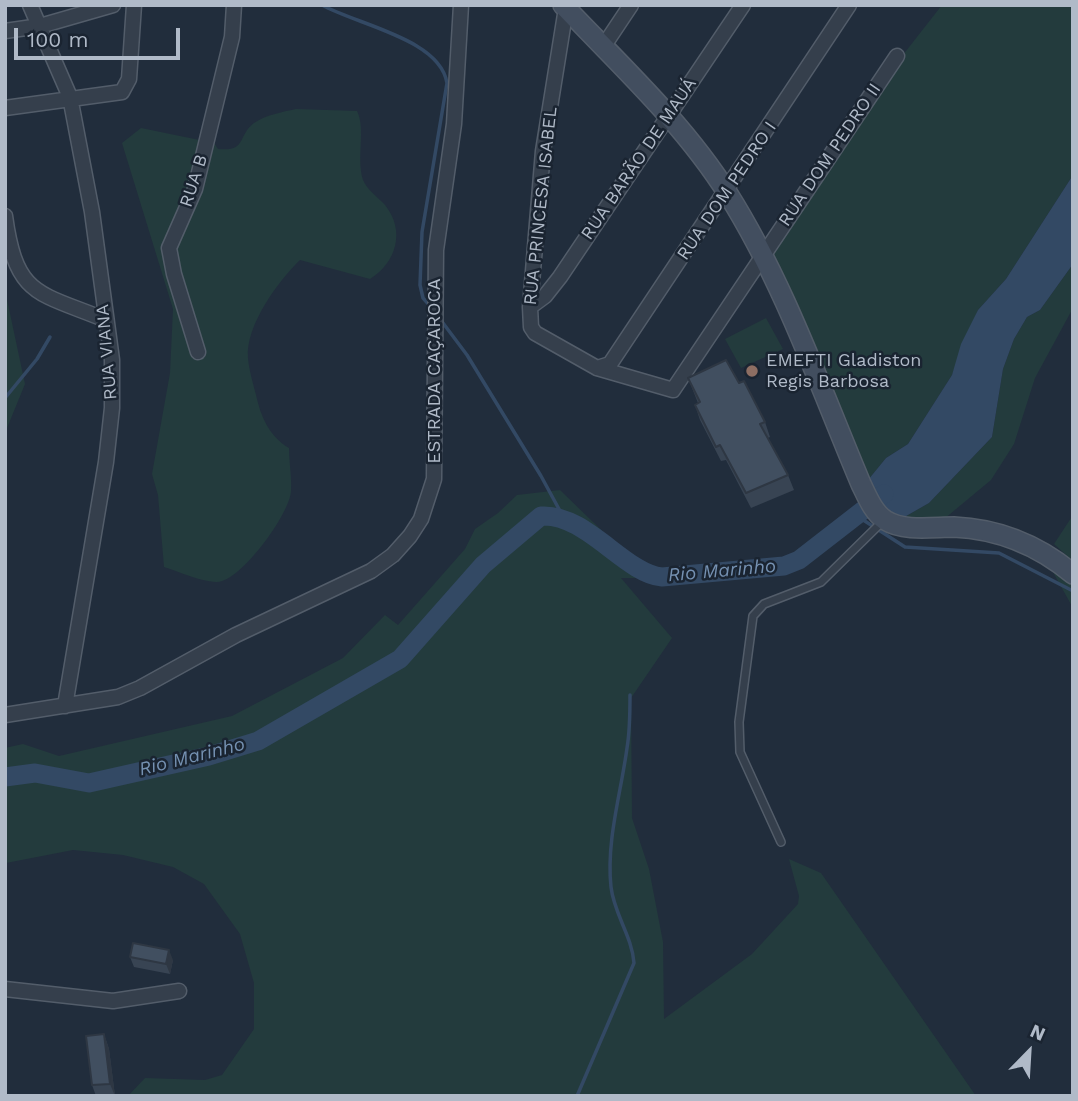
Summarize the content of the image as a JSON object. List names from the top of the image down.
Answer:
{
  "streets": {
    "street": [
      "RUA DOM PEDRO II",
      "RUA BARÃO DE MAUÁ",
      "RUA B",
      "RUA DOM PEDRO I",
      "RUA PRINCESA ISABEL",
      "RUA VIANA",
      "ESTRADA CAÇAROCA"
    ]
  },
  "crossings": [
    ["RUA DOM PEDRO II", "RUA DOM PEDRO I"],
    ["RUA DOM PEDRO II", "RUA PRINCESA ISABEL"],
    ["RUA BARÃO DE MAUÁ", "RUA PRINCESA ISABEL"],
    ["RUA DOM PEDRO I", "RUA PRINCESA ISABEL"],
    ["RUA VIANA", "ESTRADA CAÇAROCA"]
  ],
  "water": ["Rio Marinho"],
  "places": ["EMEFTI Gladiston Regis Barbosa"],
  "scale_bar": "100 m",
  "north": "top right"
}
